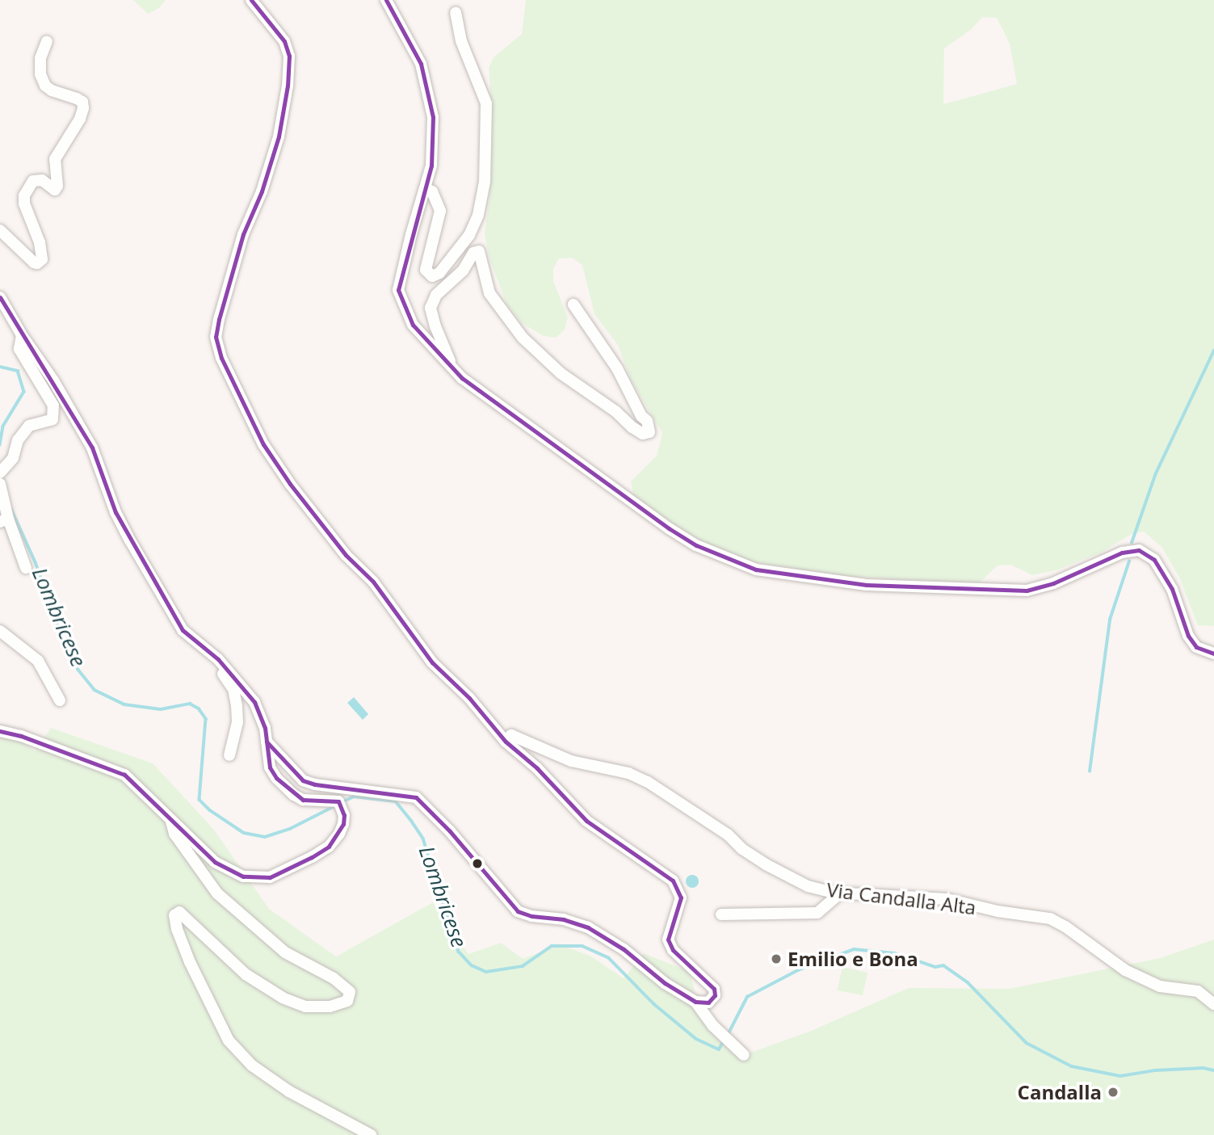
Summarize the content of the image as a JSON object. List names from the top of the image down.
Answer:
{
  "streets": {
    "street": ["Via Candalla Alta"]
  },
  "water": ["Lombricese"],
  "places": ["Emilio e Bona", "Candalla"]
}
